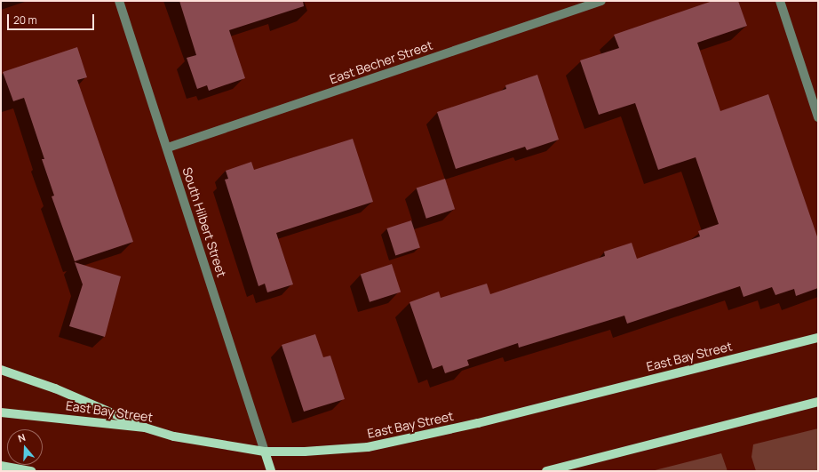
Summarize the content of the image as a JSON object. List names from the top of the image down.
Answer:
{
  "streets": {
    "main road": ["East Bay Street"],
    "street": ["East Becher Street", "South Hilbert Street"]
  },
  "crossings": [
    ["East Becher Street", "South Hilbert Street"],
    ["South Hilbert Street", "East Bay Street"]
  ],
  "scale_bar": "20 m",
  "north": "top"
}
